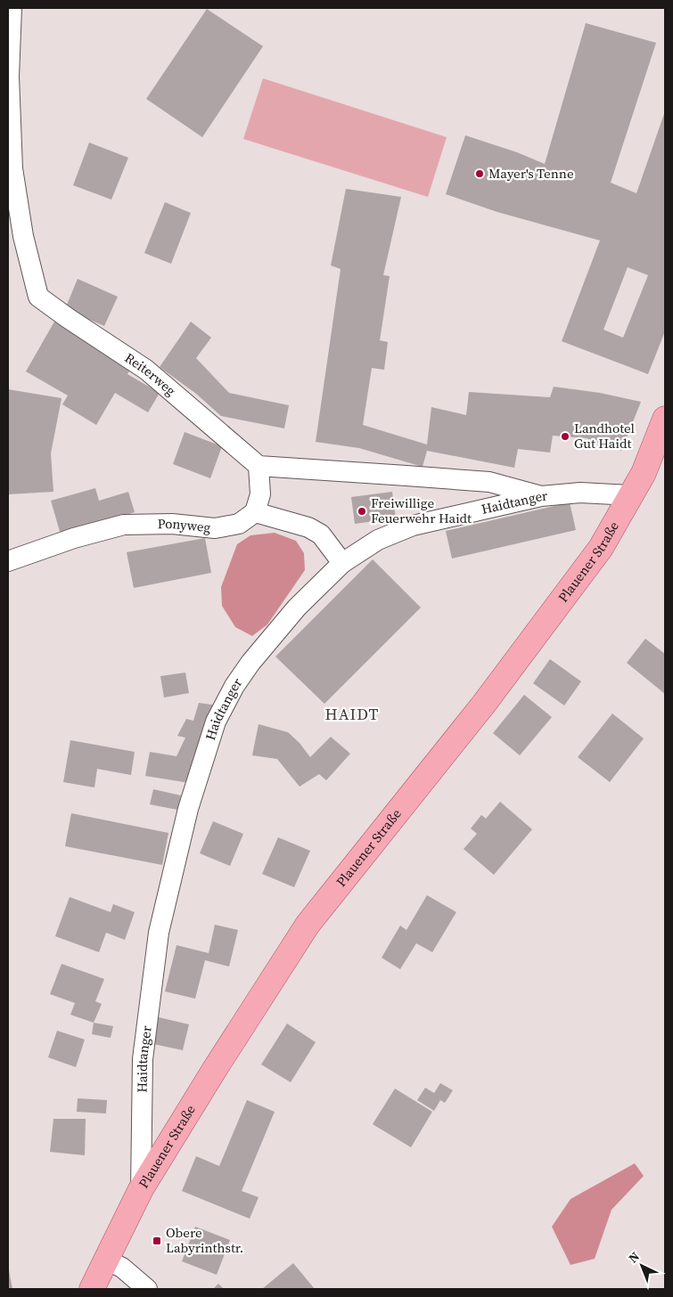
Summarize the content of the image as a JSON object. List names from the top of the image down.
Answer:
{
  "streets": {
    "main road": ["Plauener Straße"],
    "street": ["Reiterweg", "Haidtanger", "Ponyweg"]
  },
  "crossings": [
    ["Haidtanger", "Plauener Straße"]
  ],
  "districts": ["HAIDT"],
  "places": {
    "other": ["Mayer's Tenne", "Landhotel Gut Haidt", "Freiwillige Feuerwehr Haidt"],
    "transit": ["Obere Labyrinthstr."]
  },
  "north": "top left"
}
